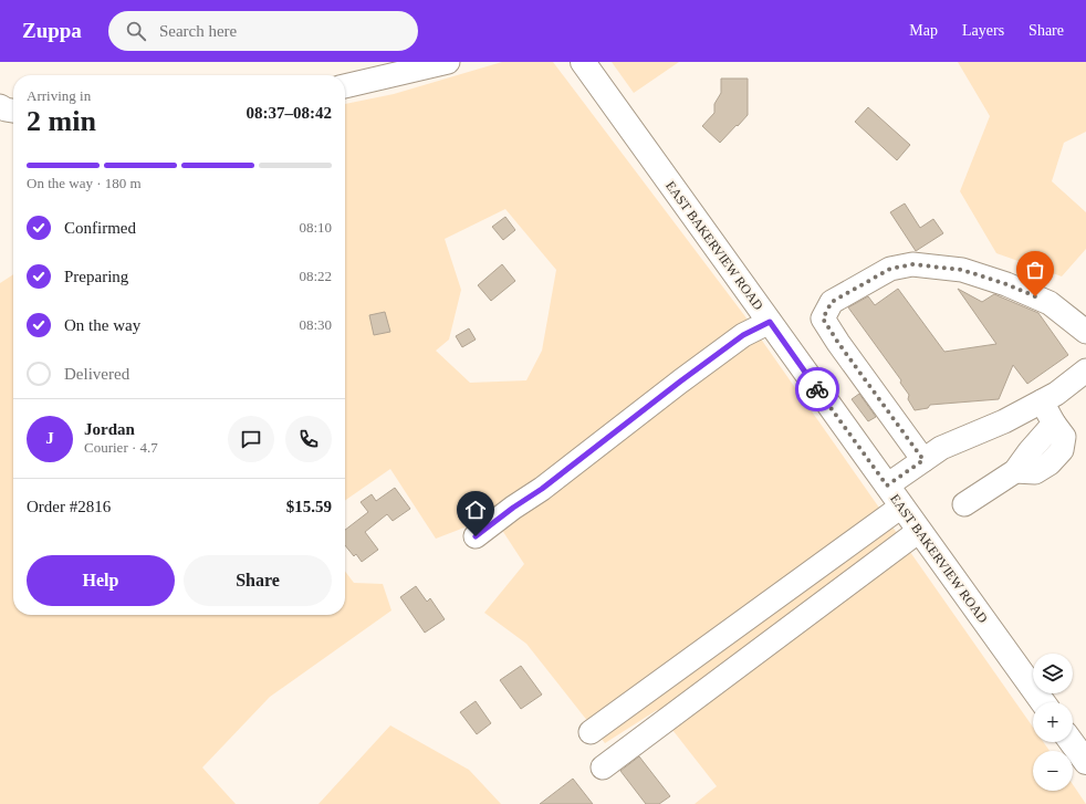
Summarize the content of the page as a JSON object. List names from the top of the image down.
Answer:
{
  "streets": {
    "main road": ["EAST BAKERVIEW ROAD"]
  },
  "page": {
    "header": "Zuppa",
    "search": "Search here",
    "nav": ["Map", "Layers", "Share"],
    "heading": ["2 min", "Arriving in", "08:37–08:42"],
    "panel": [
      "Jordan",
      "Courier · 4.7",
      "Order #2816",
      "$15.59"
    ],
    "bar": "On the way · 180 m",
    "list": [
      ["Confirmed", "08:10"],
      ["Preparing", "08:22"],
      ["On the way", "08:30"],
      "Delivered"
    ],
    "round": "J",
    "buttons": ["Help", "Share"],
    "map_buttons": ["+", "−"]
  }
}
